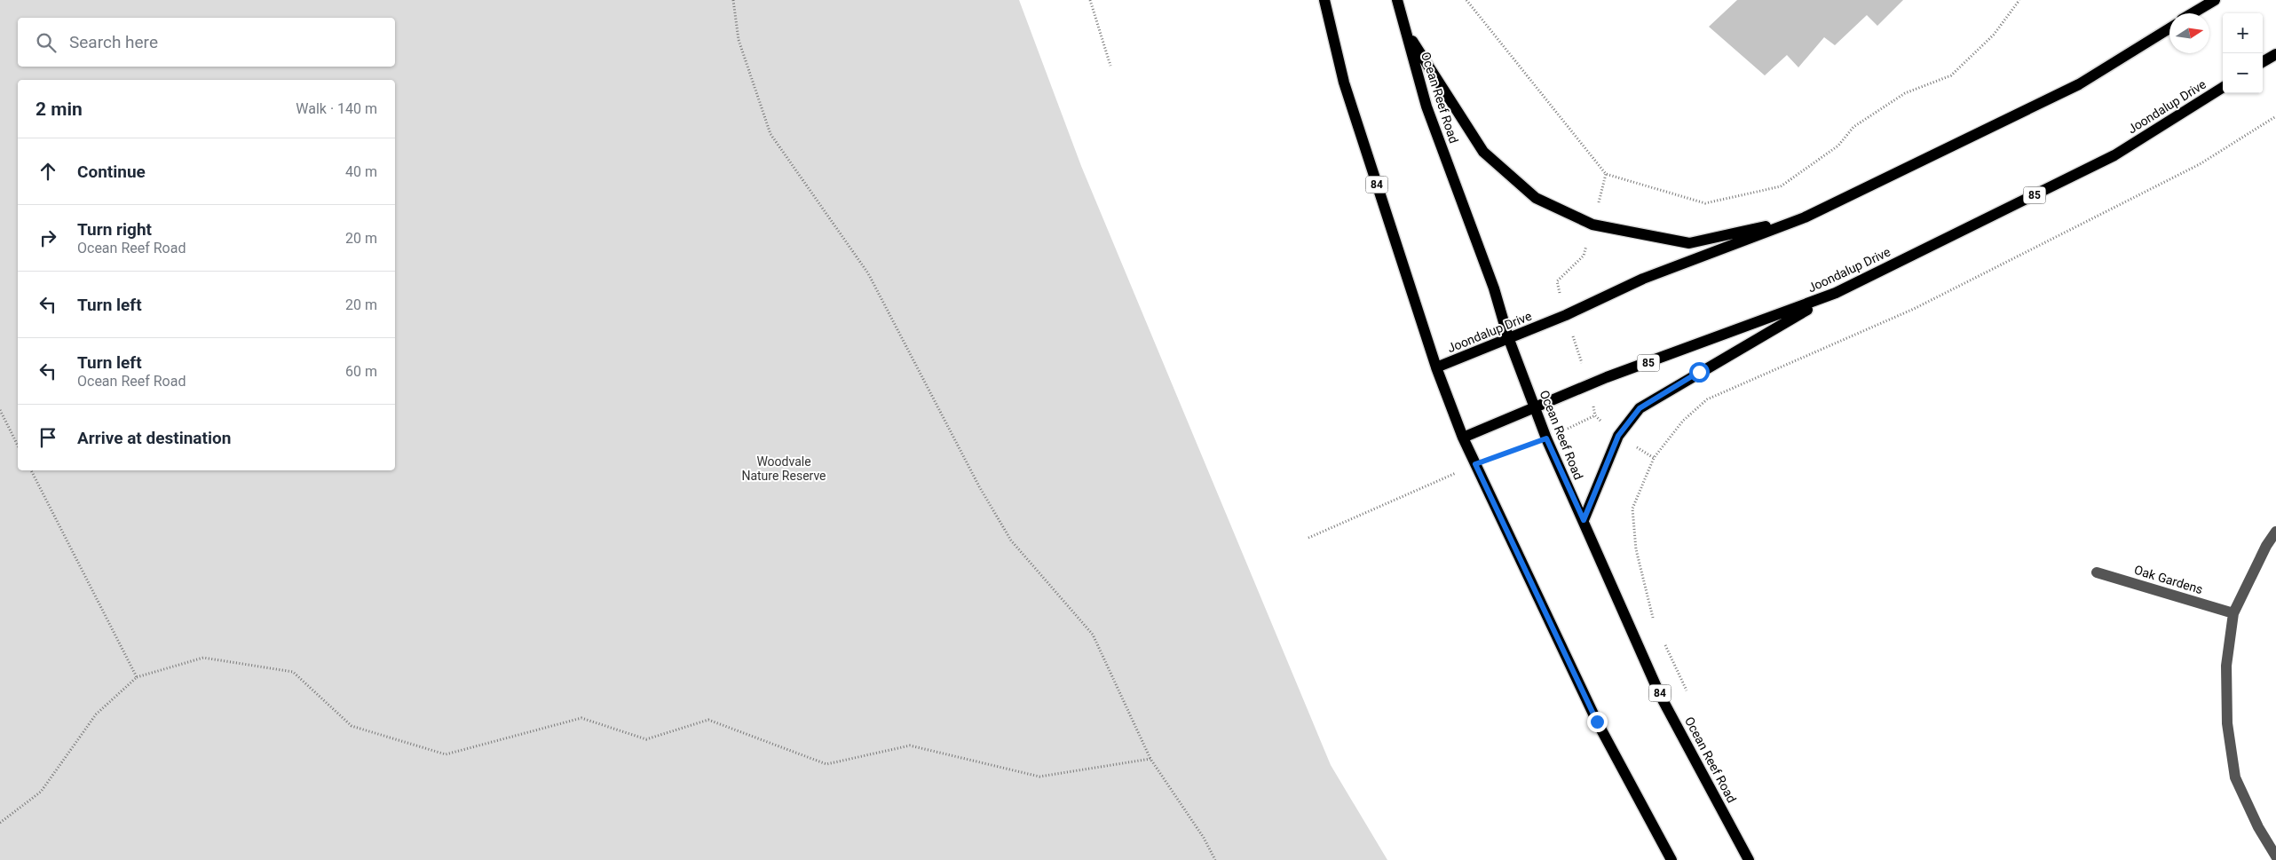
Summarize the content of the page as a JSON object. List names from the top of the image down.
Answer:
{
  "streets": {
    "main road": [
      "Ocean Reef Road",
      "Joondalup Drive",
      "84",
      "85"
    ],
    "street": ["Oak Gardens"]
  },
  "crossings": [
    ["Ocean Reef Road", "Joondalup Drive"],
    ["Joondalup Drive", "84"]
  ],
  "parks": ["Woodvale Nature Reserve"],
  "north": "right",
  "page": {
    "map_buttons": ["+", "−"],
    "search": "Search here",
    "heading": ["2 min", "Walk · 140 m"],
    "list": [
      ["Continue", "40 m"],
      ["Turn right", "Ocean Reef Road", "20 m"],
      ["Turn left", "20 m"],
      ["Turn left", "Ocean Reef Road", "60 m"],
      "Arrive at destination"
    ]
  }
}
